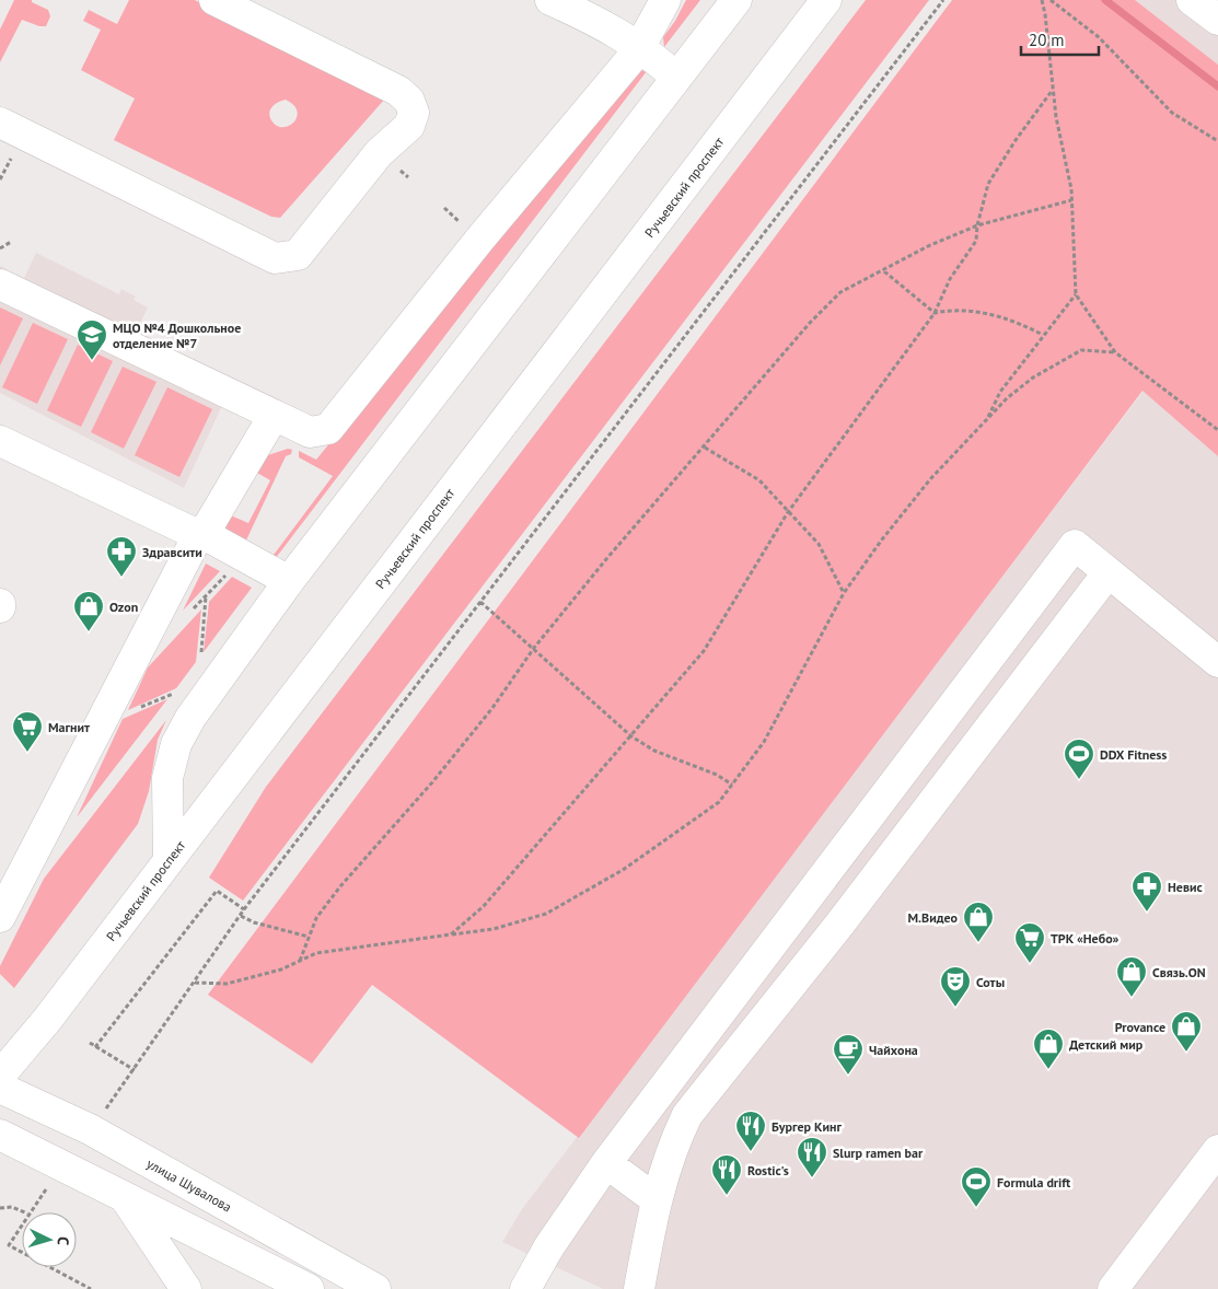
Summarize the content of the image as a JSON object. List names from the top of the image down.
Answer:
{
  "streets": {
    "street": ["Ручьевский проспект", "улица Шувалова"]
  },
  "places": {
    "school or university": ["МЦО №4 Дошкольное отделение №7"],
    "pharmacy": ["Здравсити", "Невис"],
    "shop": [
      "Ozon",
      "М.Видео",
      "Связь.ON",
      "Provance",
      "Детский мир"
    ],
    "supermarket": ["Магнит", "ТРК «Небо»"],
    "sports": ["DDX Fitness", "Formula drift"],
    "theatre": ["Соты"],
    "cafe": ["Чайхона"],
    "restaurant": ["Бургер Кинг", "Slurp ramen bar", "Rostic's"]
  },
  "scale_bar": "20 m",
  "north": "right"
}
